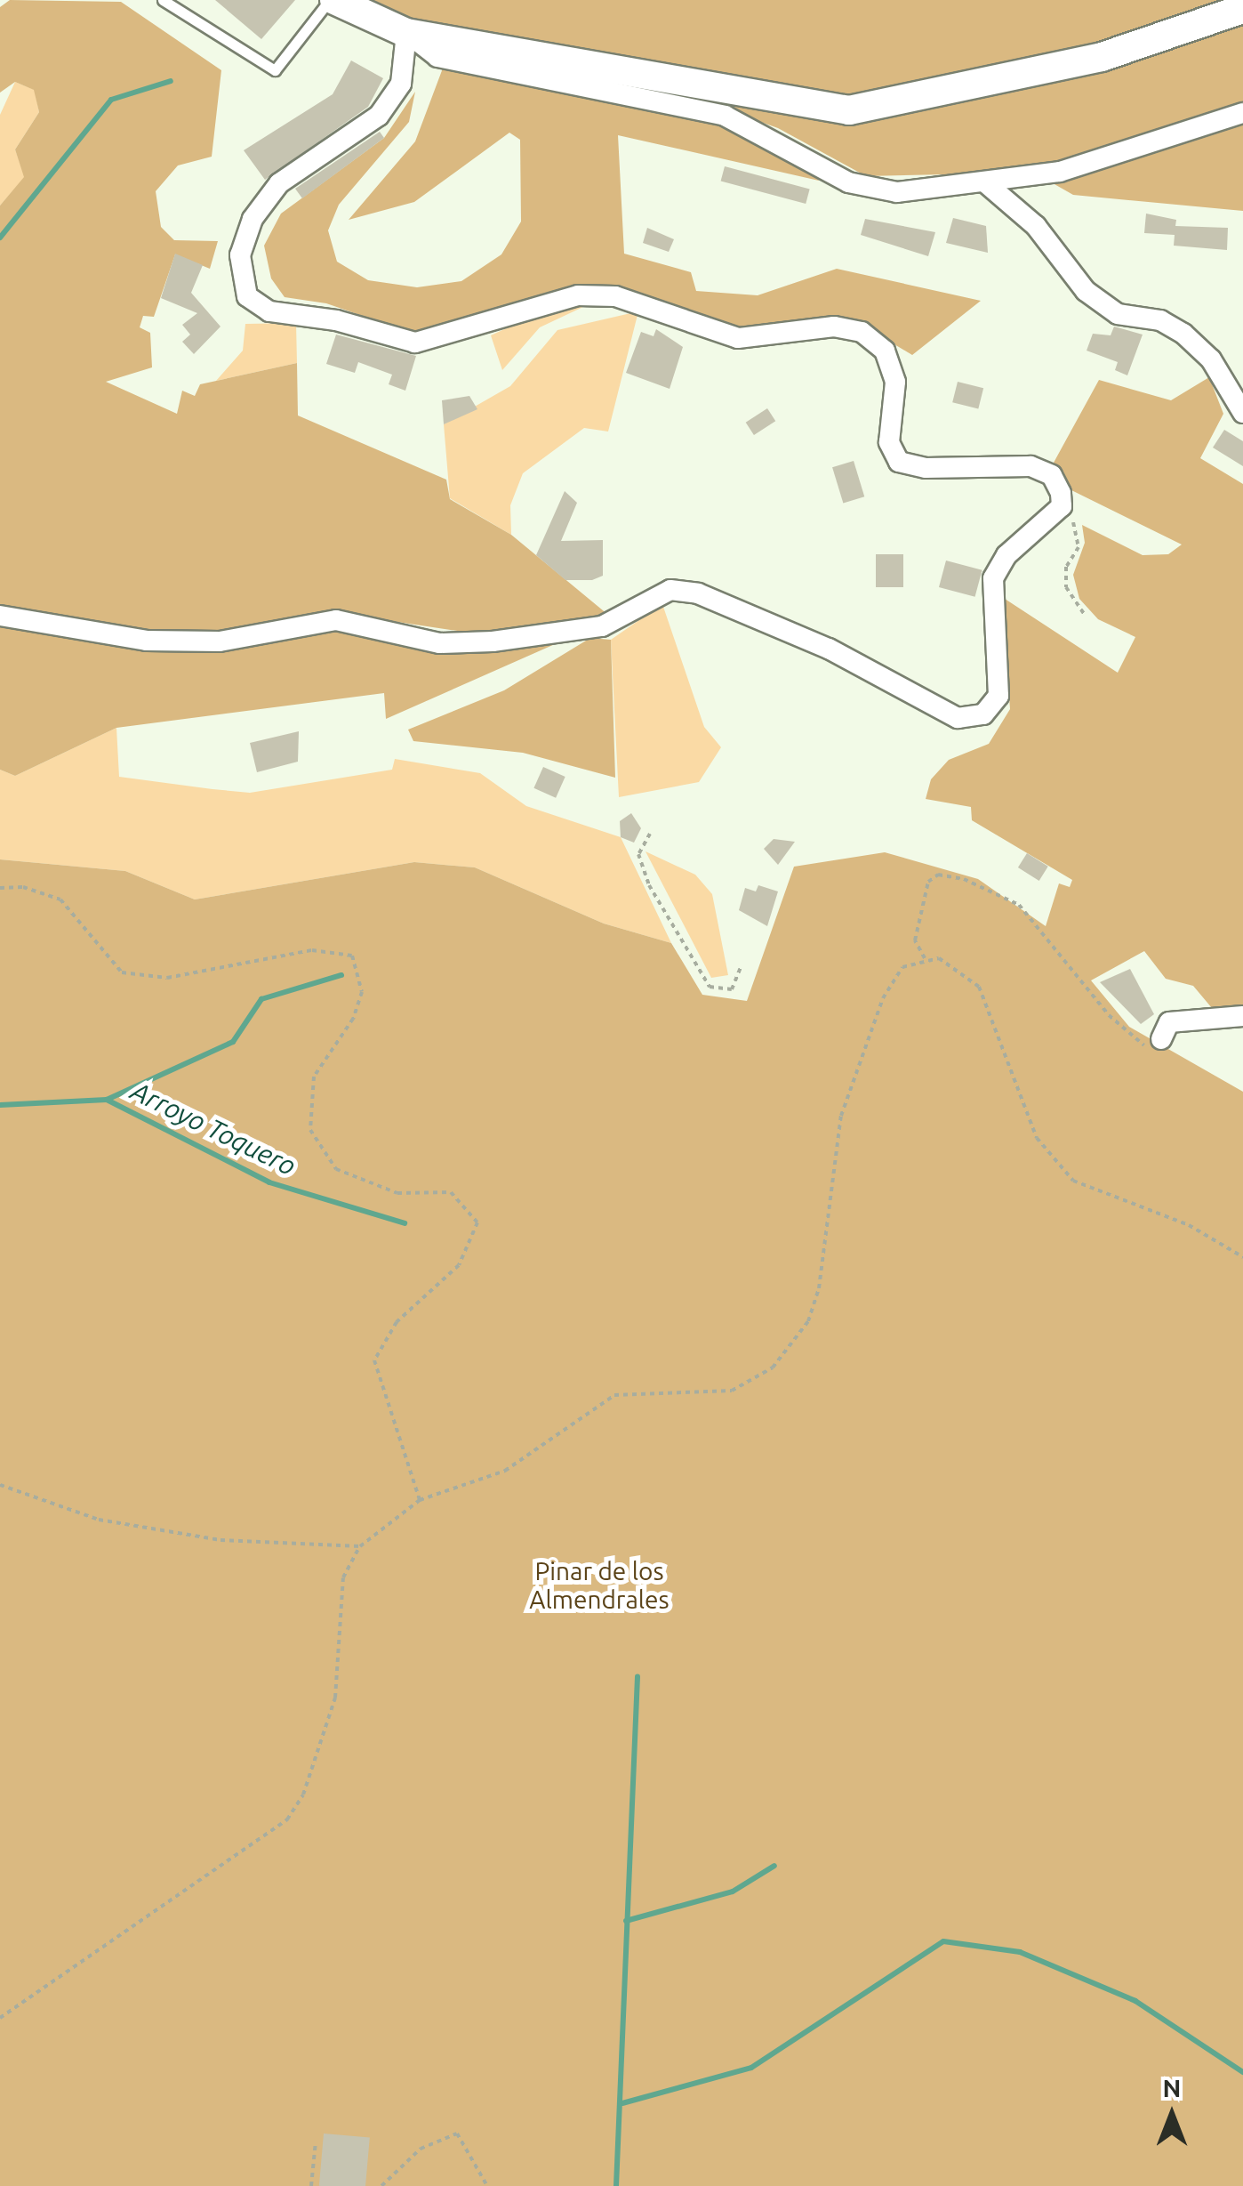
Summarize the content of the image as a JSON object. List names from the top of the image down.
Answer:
{
  "water": ["Arroyo Toquero"],
  "parks": ["Pinar de los Almendrales"],
  "north": "top"
}
